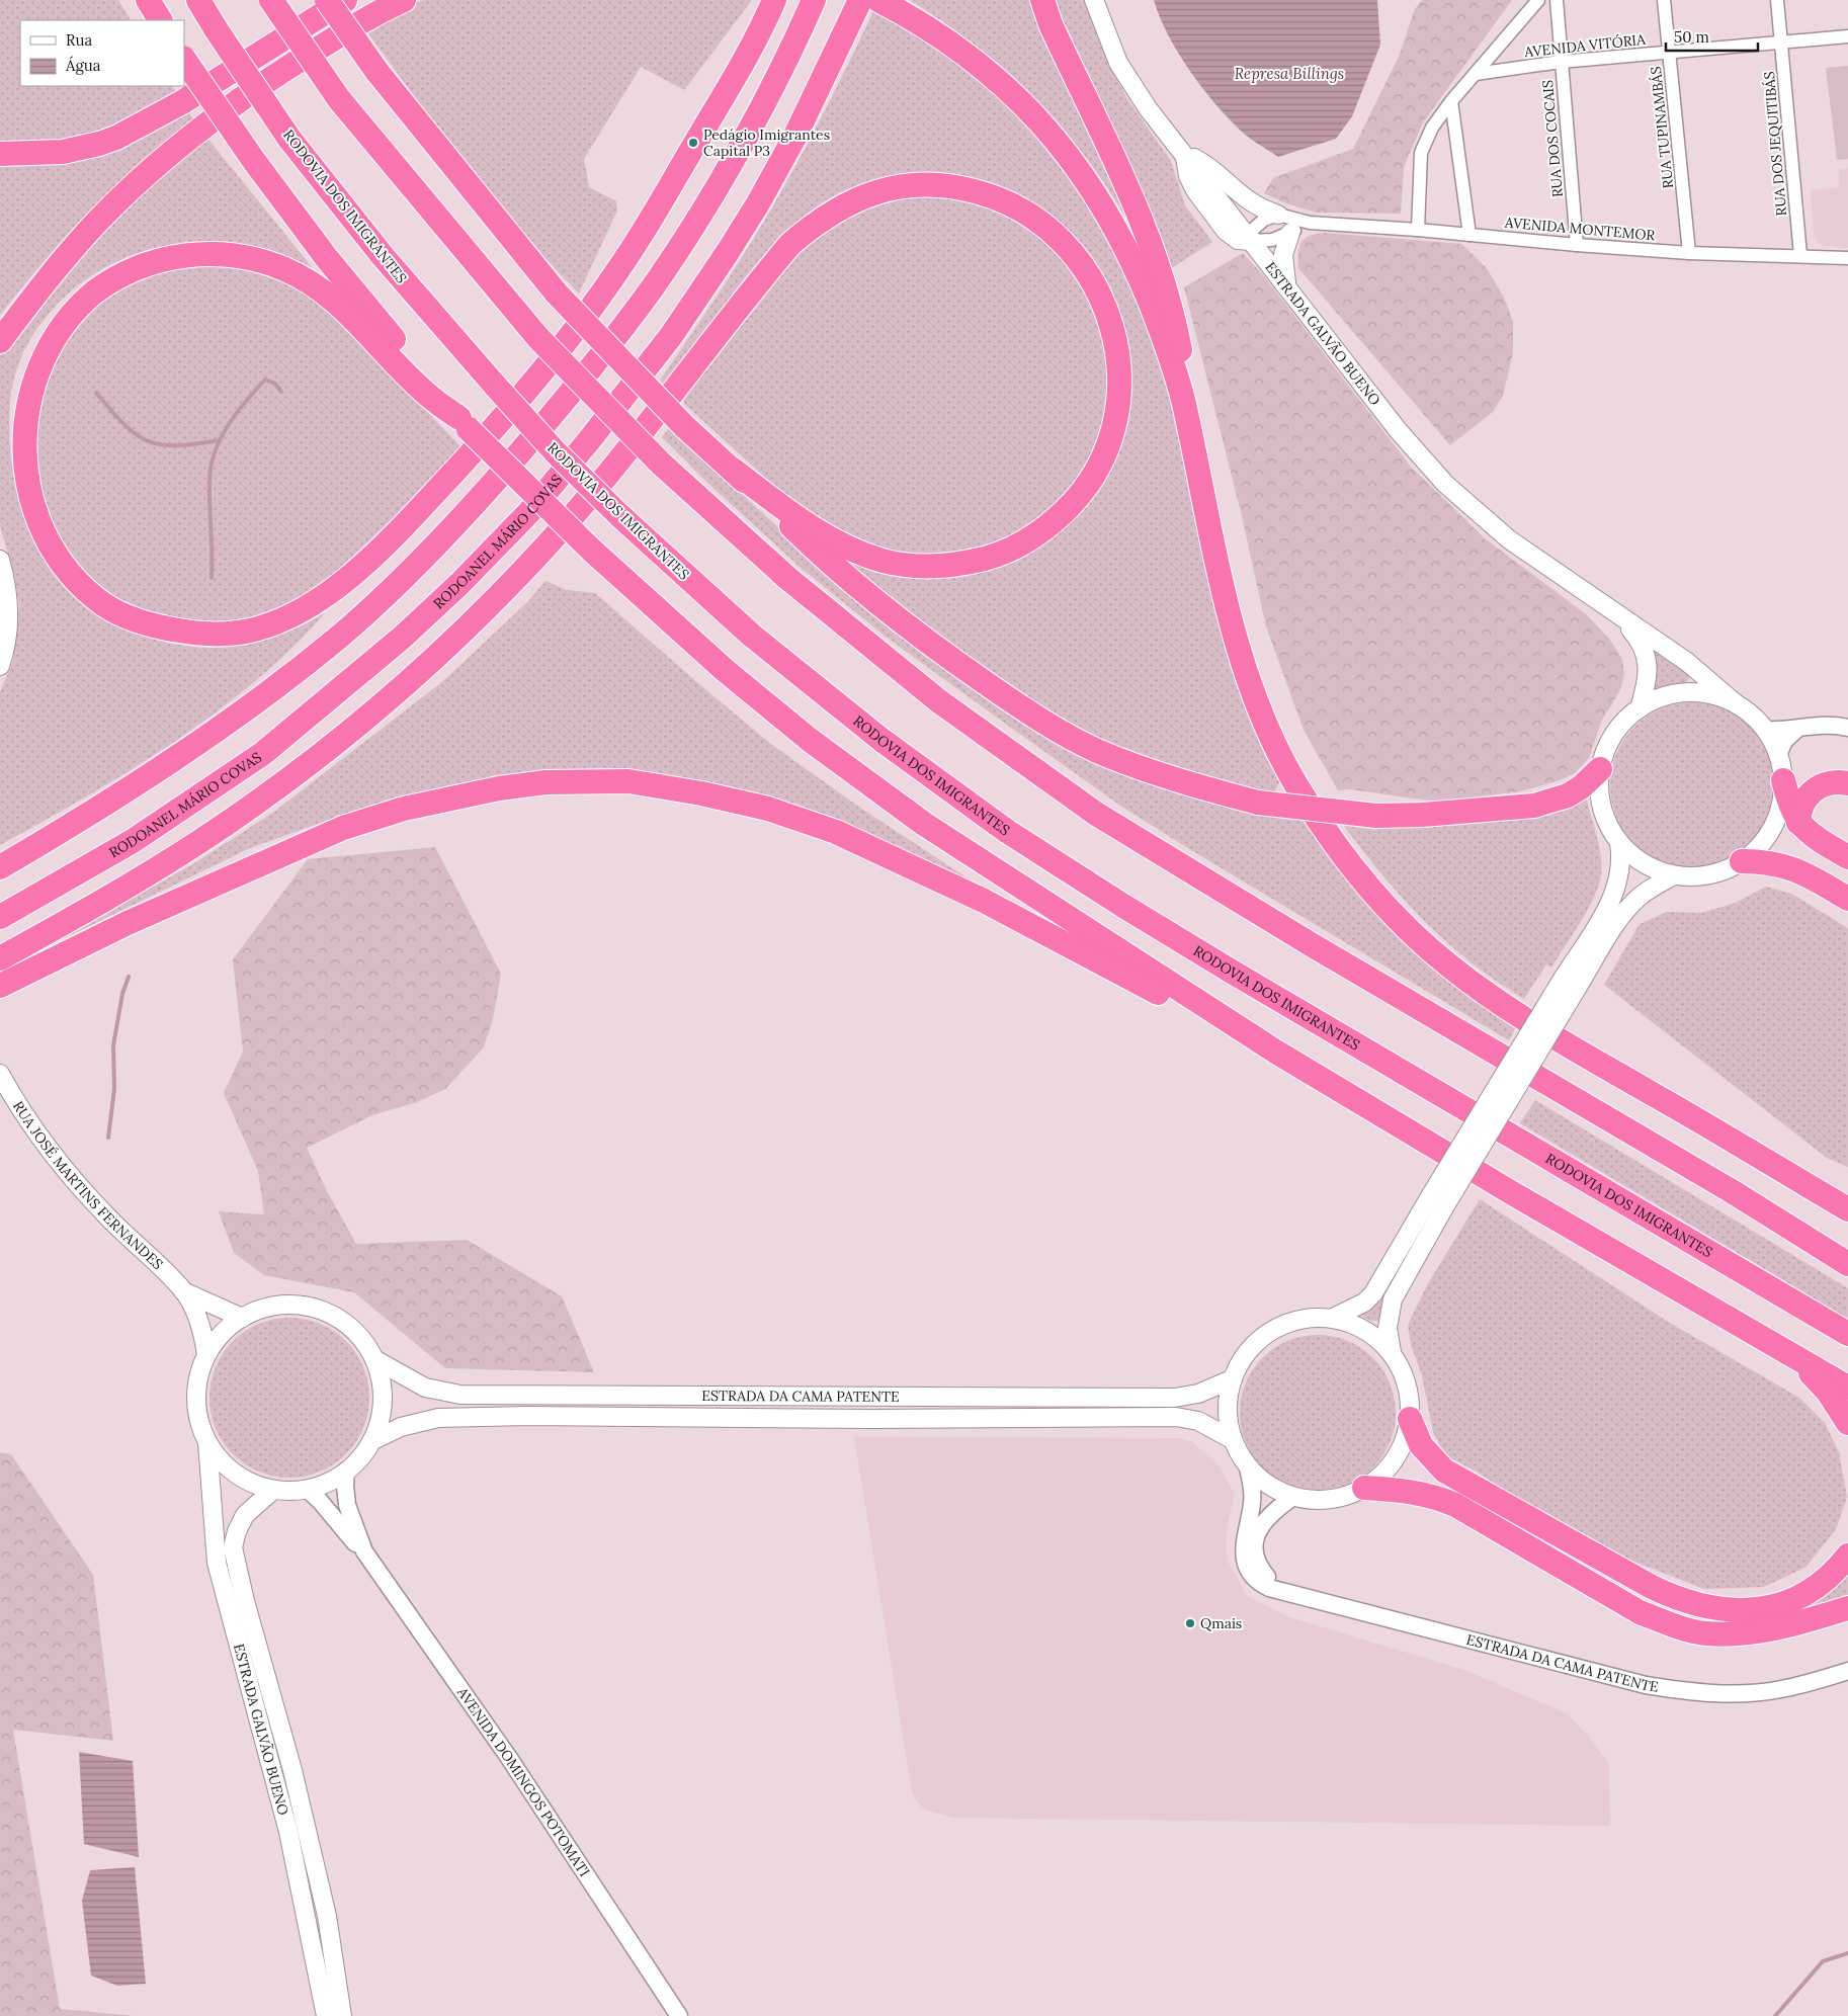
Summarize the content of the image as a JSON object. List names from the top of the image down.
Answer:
{
  "streets": {
    "highway": ["RODOVIA DOS IMIGRANTES", "RODOANEL MÁRIO COVAS"],
    "main road": ["ESTRADA GALVÃO BUENO", "RUA JOSÉ MARTINS FERNANDES", "ESTRADA DA CAMA PATENTE"],
    "street": [
      "AVENIDA VITÓRIA",
      "RUA TUPINAMBÁS",
      "RUA DOS COCAIS",
      "RUA DOS JEQUITIBÁS",
      "AVENIDA MONTEMOR",
      "AVENIDA DOMINGOS POTOMATI"
    ]
  },
  "crossings": [
    ["AVENIDA VITÓRIA", "RUA TUPINAMBÁS"],
    ["AVENIDA VITÓRIA", "RUA DOS COCAIS"],
    ["AVENIDA VITÓRIA", "RUA DOS JEQUITIBÁS"],
    ["RUA TUPINAMBÁS", "AVENIDA MONTEMOR"],
    ["RUA DOS COCAIS", "AVENIDA MONTEMOR"],
    ["RUA DOS JEQUITIBÁS", "AVENIDA MONTEMOR"]
  ],
  "water": ["Represa Billings"],
  "places": ["Pedágio Imigrantes Capital P3", "Qmais"],
  "legend": ["Rua", "Água"],
  "scale_bar": "50 m"
}
